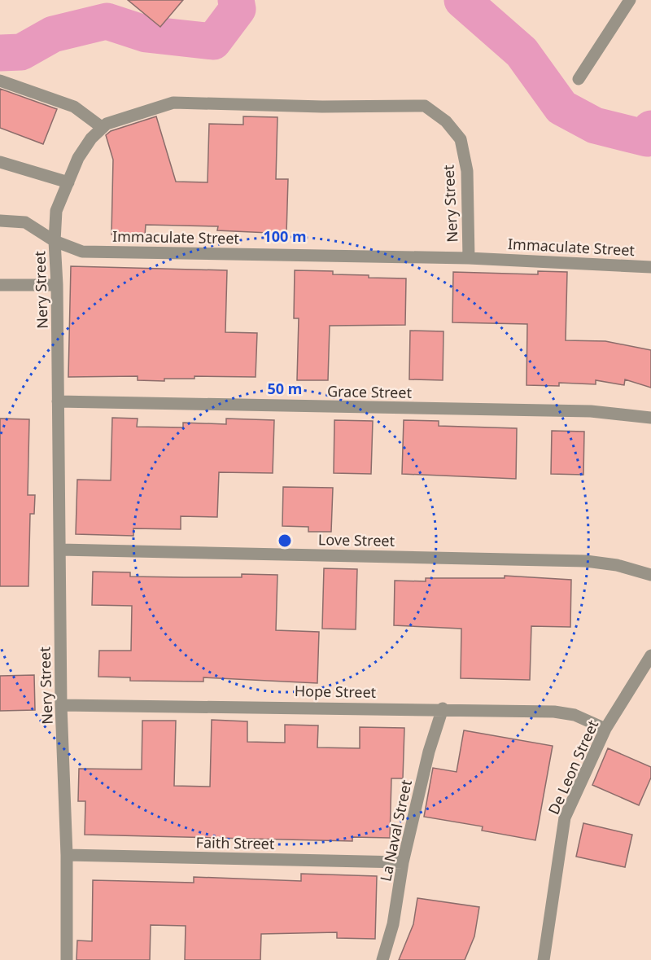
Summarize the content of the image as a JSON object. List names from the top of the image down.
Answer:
{
  "streets": {
    "street": [
      "Nery Street",
      "Immaculate Street",
      "Grace Street",
      "Love Street",
      "Hope Street",
      "De Leon Street",
      "La Naval Street",
      "Faith Street"
    ]
  },
  "crossings": [
    ["Nery Street", "Immaculate Street"],
    ["Nery Street", "Grace Street"],
    ["Nery Street", "Love Street"],
    ["Nery Street", "Hope Street"],
    ["Nery Street", "Faith Street"],
    ["Hope Street", "De Leon Street"],
    ["Hope Street", "La Naval Street"],
    ["La Naval Street", "Faith Street"]
  ],
  "rings": ["100 m", "50 m"]
}
